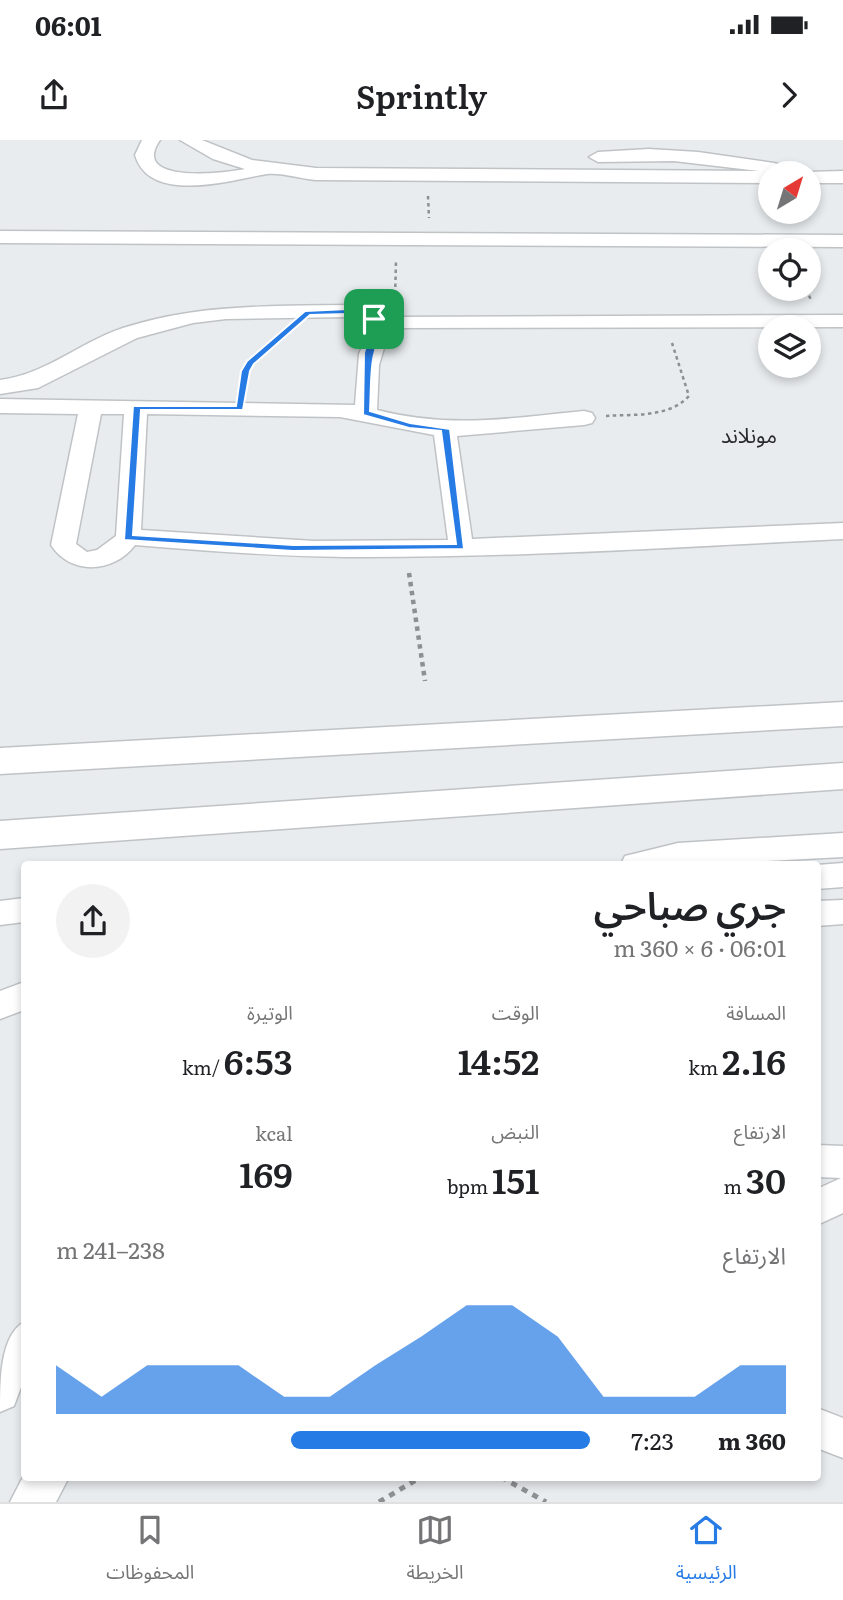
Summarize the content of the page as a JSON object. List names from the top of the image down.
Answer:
{
  "districts": ["مونلاند"],
  "north": "top right",
  "page": {
    "status": "06:01",
    "header": "Sprintly",
    "heading": ["جري صباحي", "06:01 · 6 × 360 m"],
    "stats": [
      ["المسافة", "2.16 km"],
      ["الوقت", "14:52"],
      ["الوتيرة", "6:53 /km"],
      ["الارتفاع", "30 m"],
      ["النبض", "151 bpm"],
      ["kcal", "169"]
    ],
    "chart": ["الارتفاع", "238–241 m"],
    "list": [
      {
        "name": "360 m",
        "note": "7:23"
      }
    ],
    "tabs": ["الرئيسية", "الخريطة", "المحفوظات"]
  }
}
